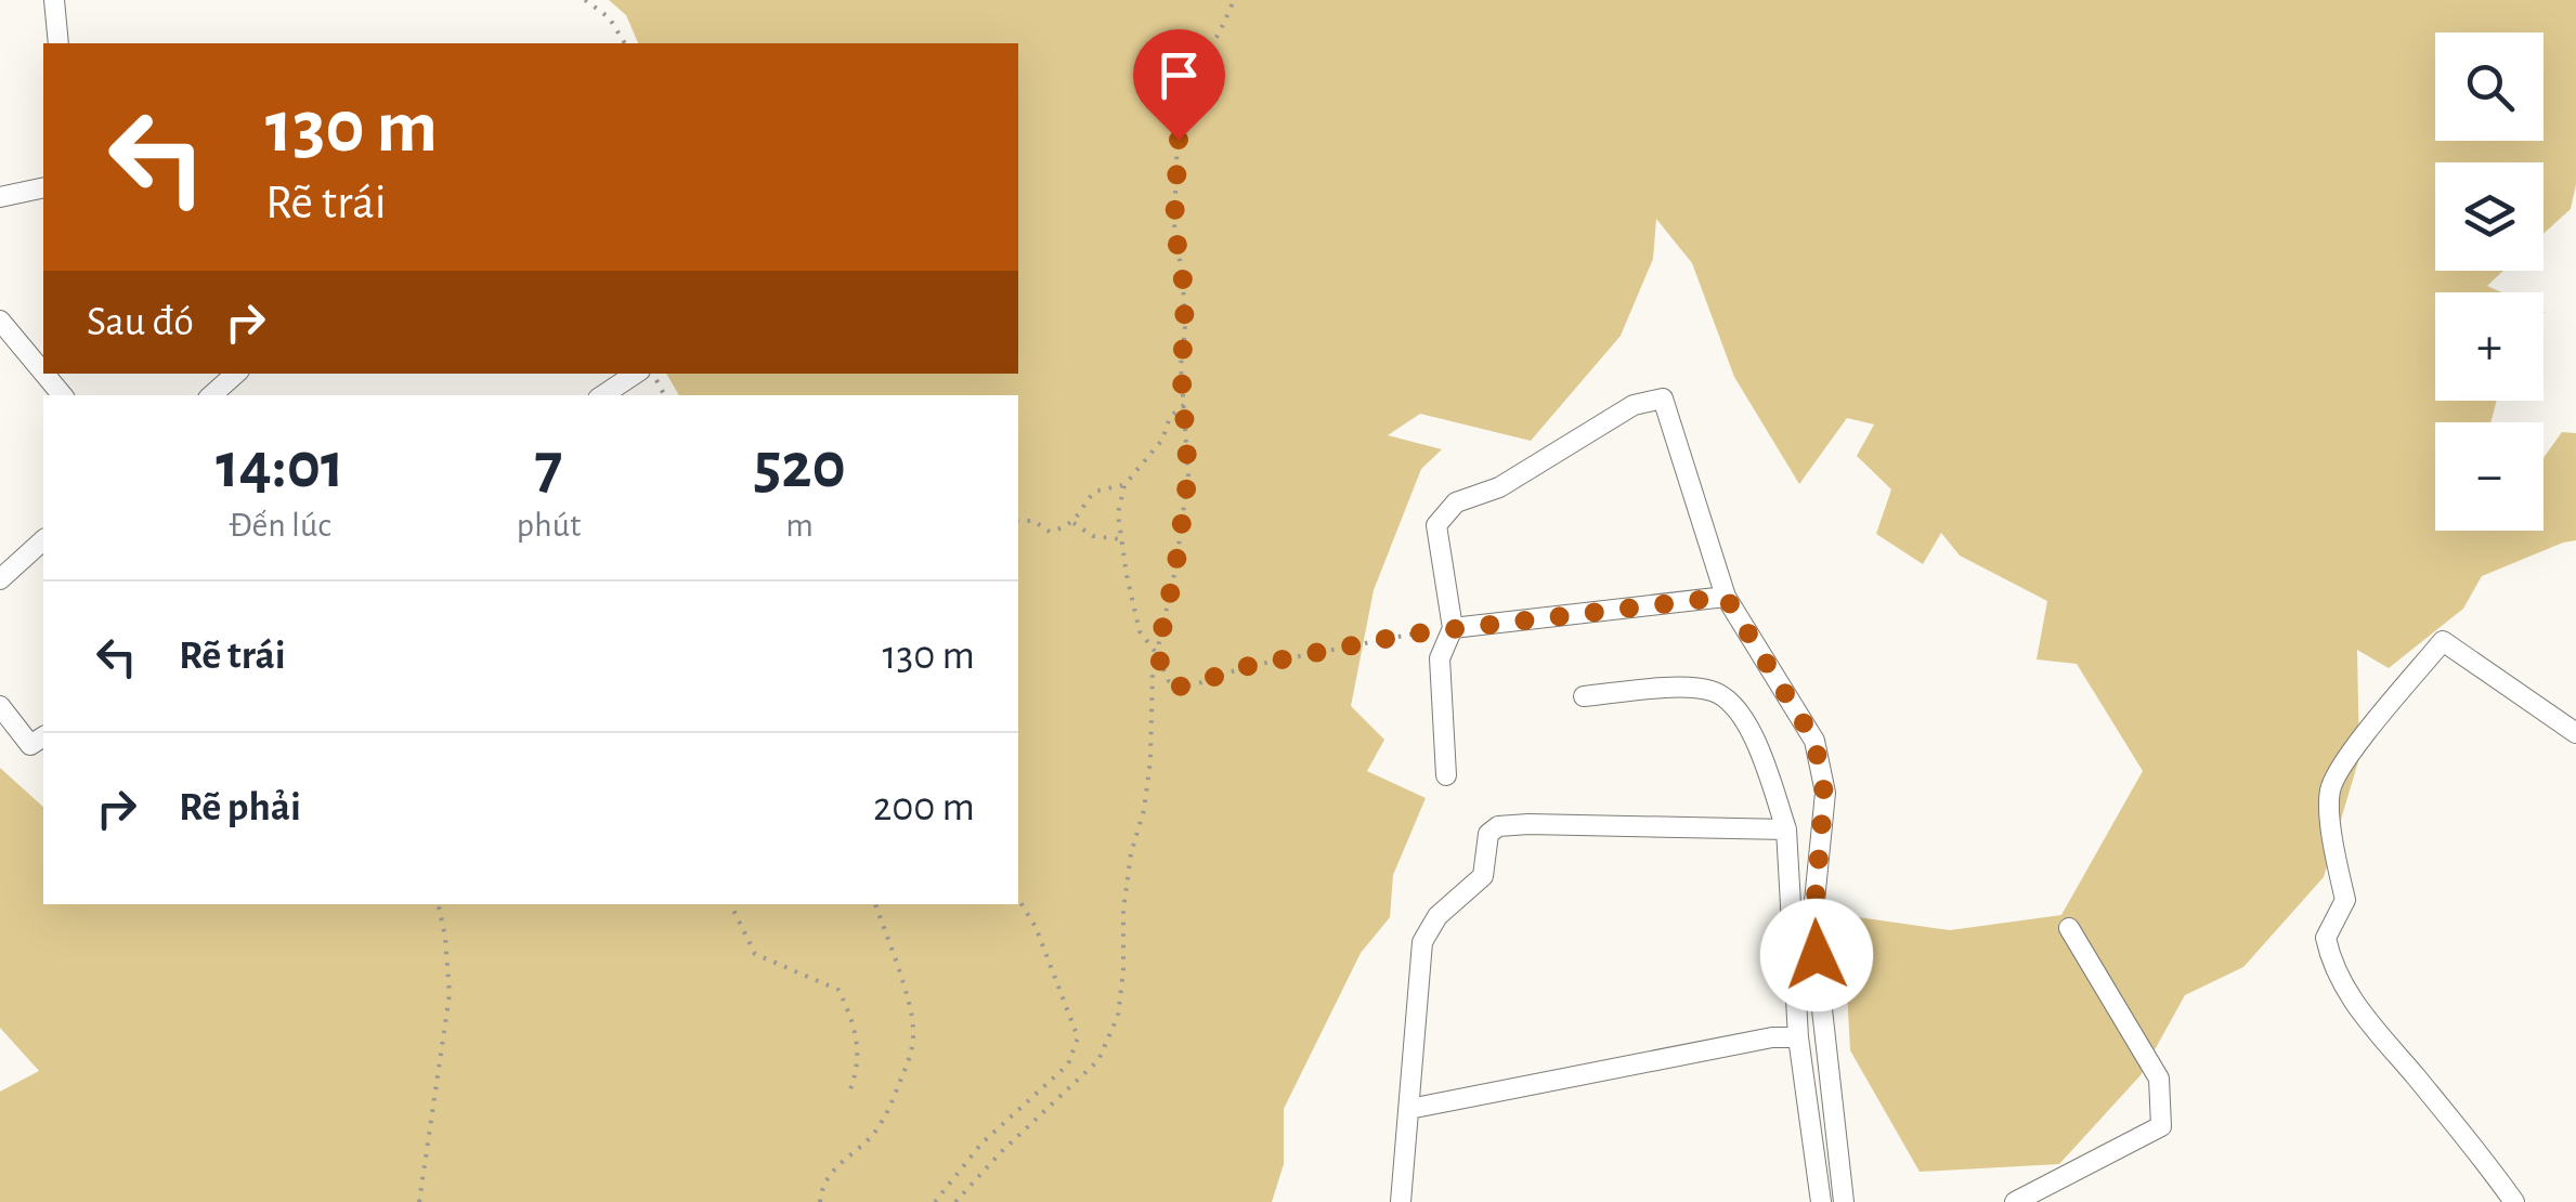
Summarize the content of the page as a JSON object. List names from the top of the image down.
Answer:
{
  "page": {
    "map_buttons": ["+", "−"],
    "turn": ["130 m", "Rẽ trái"],
    "then": "Sau đó",
    "eta": [
      "14:01",
      "Đến lúc",
      "7",
      "phút",
      "520",
      "m"
    ],
    "list": [
      {
        "name": "Rẽ trái",
        "value": "130 m"
      },
      {
        "name": "Rẽ phải",
        "value": "200 m"
      }
    ]
  }
}
